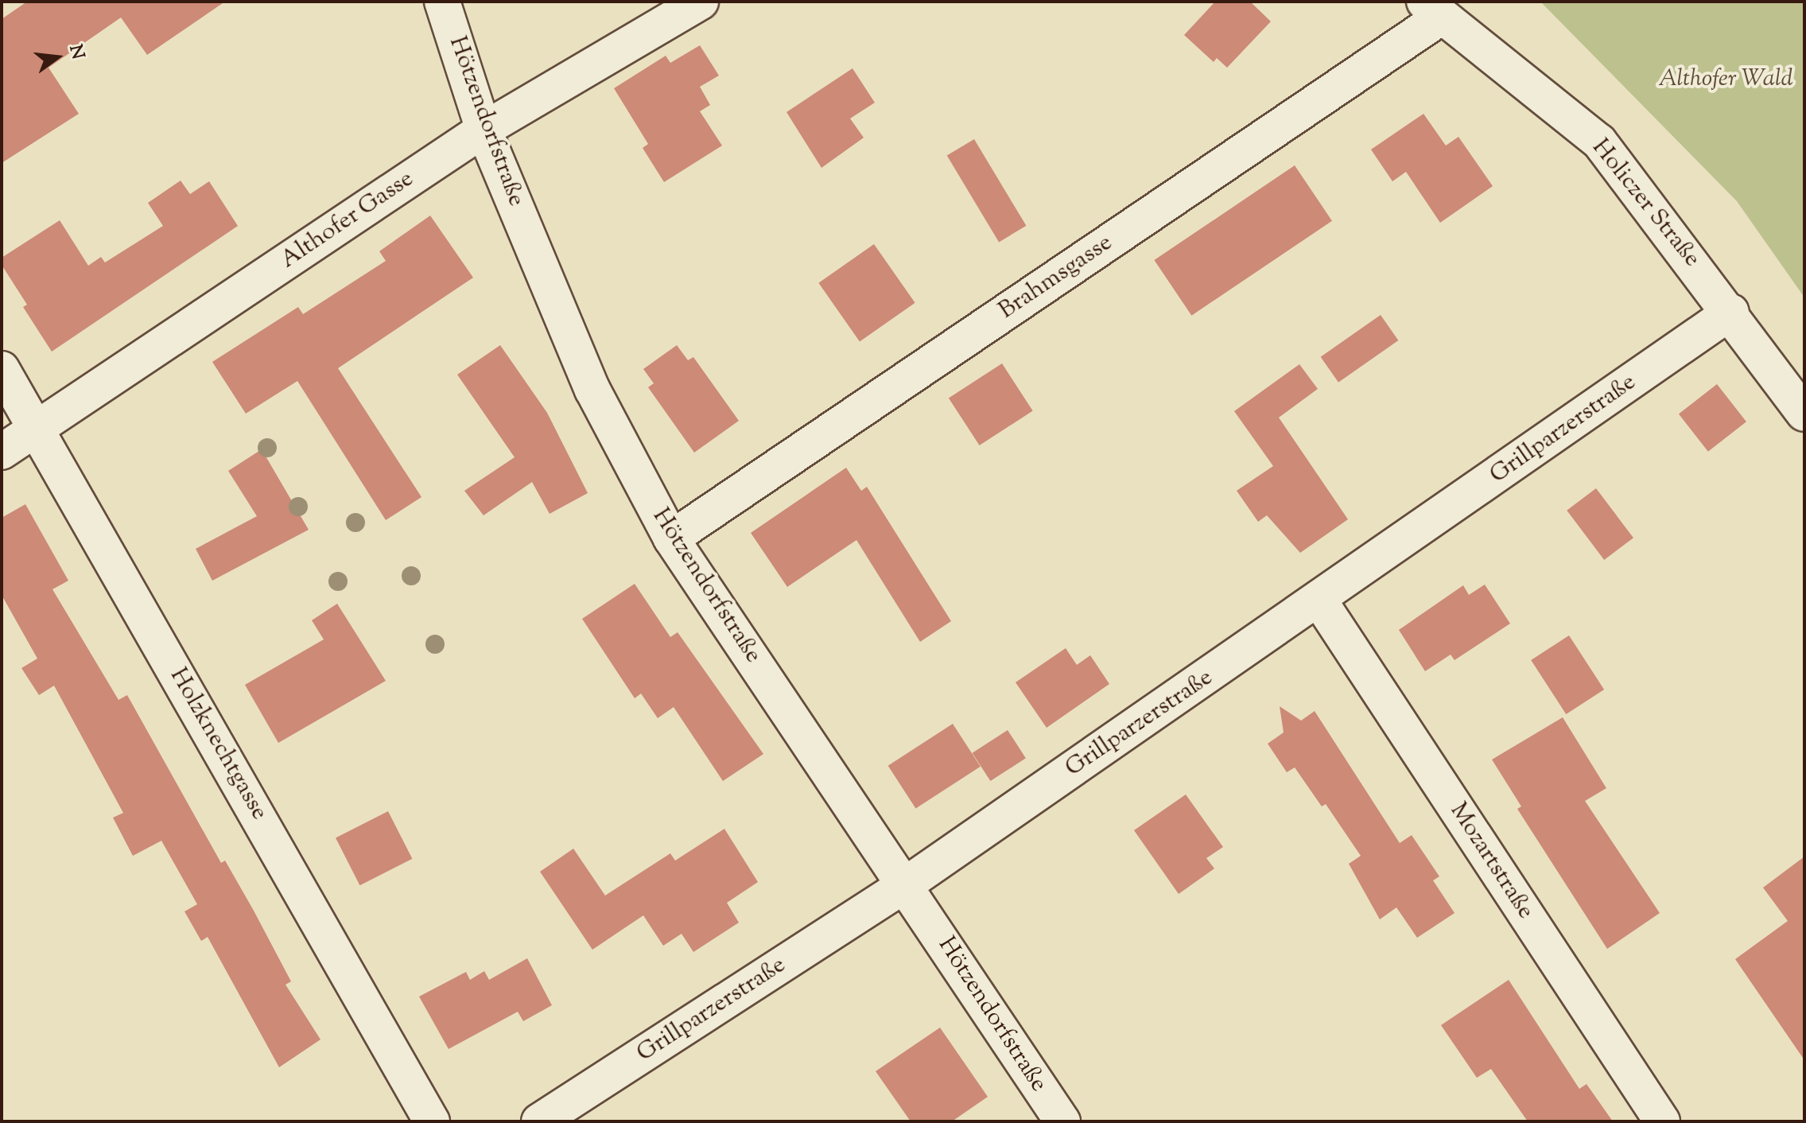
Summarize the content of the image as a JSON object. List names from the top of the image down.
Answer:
{
  "streets": {
    "street": [
      "Hötzendorfstraße",
      "Holiczer Straße",
      "Althofer Gasse",
      "Brahmsgasse",
      "Grillparzerstraße",
      "Holzknechtgasse",
      "Mozartstraße"
    ]
  },
  "crossings": [
    ["Hötzendorfstraße", "Althofer Gasse"],
    ["Hötzendorfstraße", "Brahmsgasse"],
    ["Hötzendorfstraße", "Grillparzerstraße"],
    ["Holiczer Straße", "Brahmsgasse"],
    ["Holiczer Straße", "Grillparzerstraße"],
    ["Althofer Gasse", "Holzknechtgasse"],
    ["Grillparzerstraße", "Mozartstraße"]
  ],
  "parks": ["Althofer Wald"],
  "north": "right"
}
